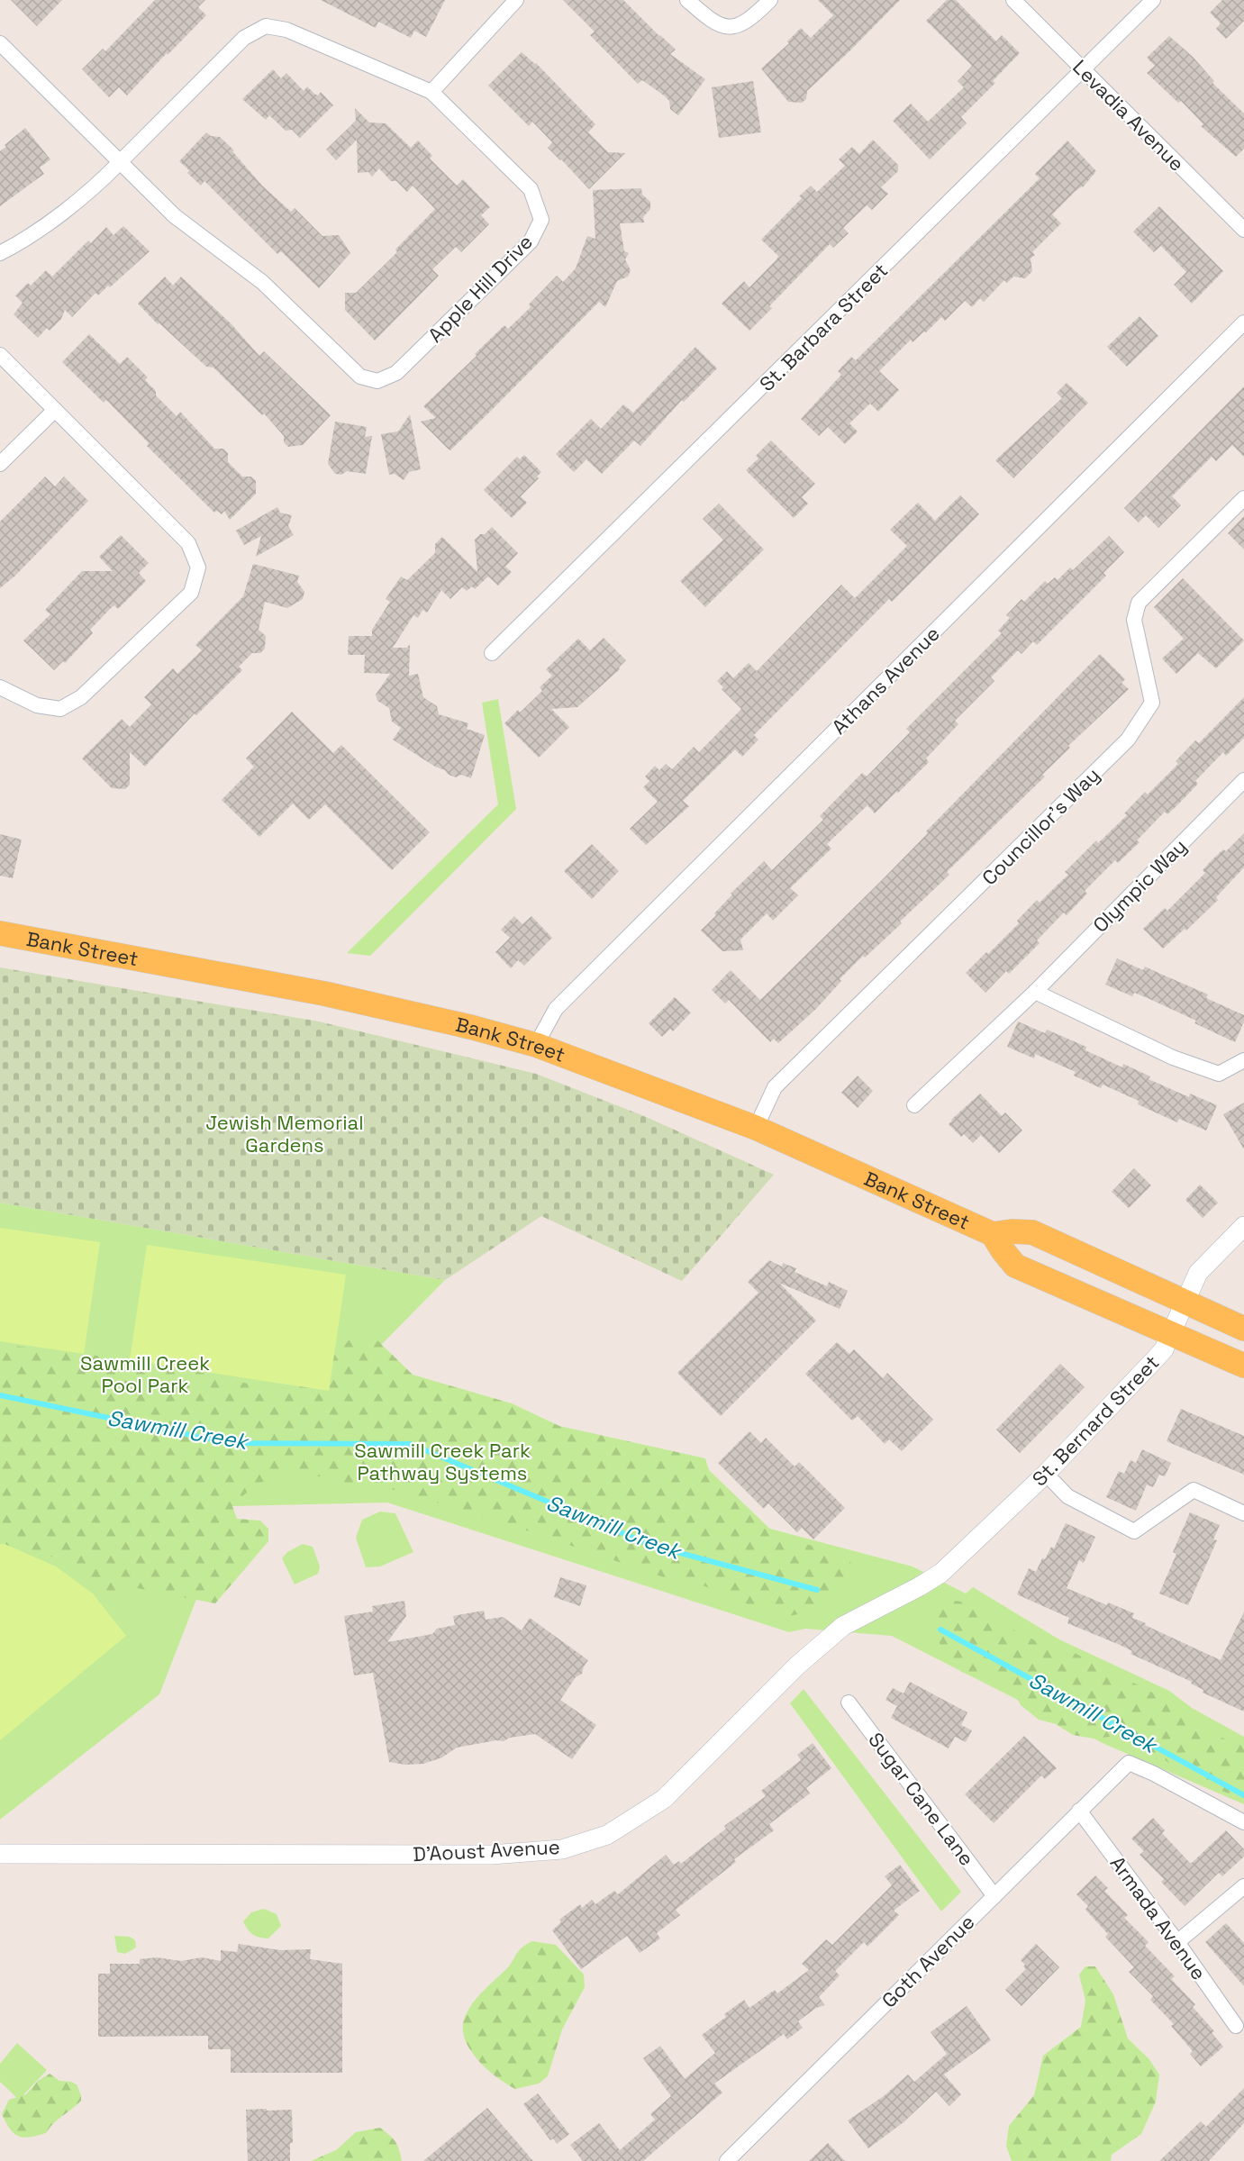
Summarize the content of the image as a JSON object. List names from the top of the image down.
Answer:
{
  "streets": {
    "main road": ["Bank Street"],
    "street": [
      "Levadia Avenue",
      "Apple Hill Drive",
      "St. Barbara Street",
      "Athans Avenue",
      "Councillor's Way",
      "Olympic Way",
      "St. Bernard Street",
      "Sugar Cane Lane",
      "D'Aoust Avenue",
      "Armada Avenue",
      "Goth Avenue"
    ]
  },
  "crossings": [
    ["Levadia Avenue", "St. Barbara Street"],
    ["Athans Avenue", "Bank Street"],
    ["Councillor's Way", "Bank Street"],
    ["Bank Street", "St. Bernard Street"],
    ["St. Bernard Street", "D'Aoust Avenue"],
    ["Sugar Cane Lane", "Goth Avenue"],
    ["Armada Avenue", "Goth Avenue"]
  ],
  "water": ["Sawmill Creek"],
  "parks": ["Jewish Memorial Gardens", "Sawmill Creek Pool Park", "Sawmill Creek Park Pathway Systems"]
}
